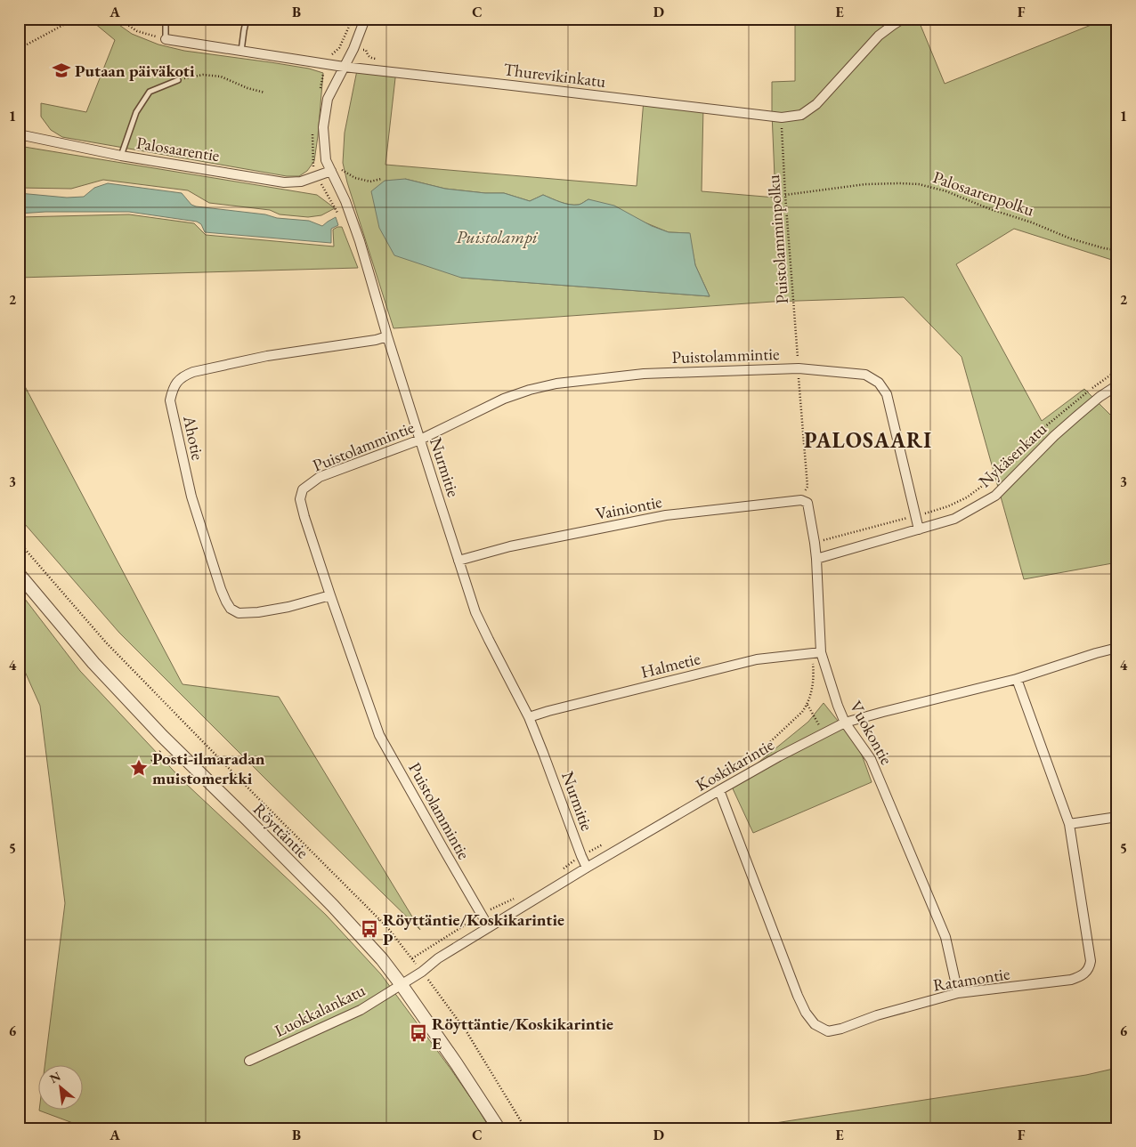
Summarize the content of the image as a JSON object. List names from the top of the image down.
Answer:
{
  "streets": {
    "street": [
      "Thurevikinkatu",
      "Palosaarentie",
      "Puistolammintie",
      "Ahotie",
      "Nykäsenkatu",
      "Nurmitie",
      "Vainiontie",
      "Halmetie",
      "Vuokontie",
      "Koskikarintie",
      "Röyttäntie",
      "Ratamontie",
      "Luokkalankatu"
    ],
    "path": ["Palosaarenpolku", "Puistolamminpolku"]
  },
  "crossings": [
    ["Thurevikinkatu", "Puistolamminpolku"],
    ["Thurevikinkatu", "Nurmitie"],
    ["Palosaarentie", "Nurmitie"],
    ["Palosaarenpolku", "Puistolamminpolku"],
    ["Puistolamminpolku", "Puistolammintie"],
    ["Puistolamminpolku", "Vainiontie"],
    ["Puistolamminpolku", "Vuokontie"],
    ["Puistolammintie", "Ahotie"],
    ["Puistolammintie", "Nykäsenkatu"],
    ["Puistolammintie", "Nurmitie"],
    ["Puistolammintie", "Koskikarintie"],
    ["Ahotie", "Nurmitie"],
    ["Nykäsenkatu", "Vuokontie"],
    ["Nurmitie", "Vainiontie"],
    ["Nurmitie", "Halmetie"],
    ["Nurmitie", "Koskikarintie"],
    ["Vainiontie", "Vuokontie"],
    ["Halmetie", "Vuokontie"],
    ["Vuokontie", "Koskikarintie"],
    ["Vuokontie", "Ratamontie"],
    ["Koskikarintie", "Röyttäntie"],
    ["Koskikarintie", "Ratamontie"],
    ["Koskikarintie", "Luokkalankatu"],
    ["Röyttäntie", "Luokkalankatu"]
  ],
  "districts": ["PALOSAARI"],
  "water": ["Puistolampi"],
  "places": {
    "school or university": ["Putaan päiväkoti"],
    "place": ["Posti-ilmaradan muistomerkki"],
    "bus stop": ["Röyttäntie/Koskikarintie P", "Röyttäntie/Koskikarintie E"]
  },
  "north": "top left",
  "grid": {
    "columns": [
      "A",
      "B",
      "C",
      "D",
      "E",
      "F"
    ],
    "rows": [
      "1",
      "2",
      "3",
      "4",
      "5",
      "6"
    ]
  }
}
